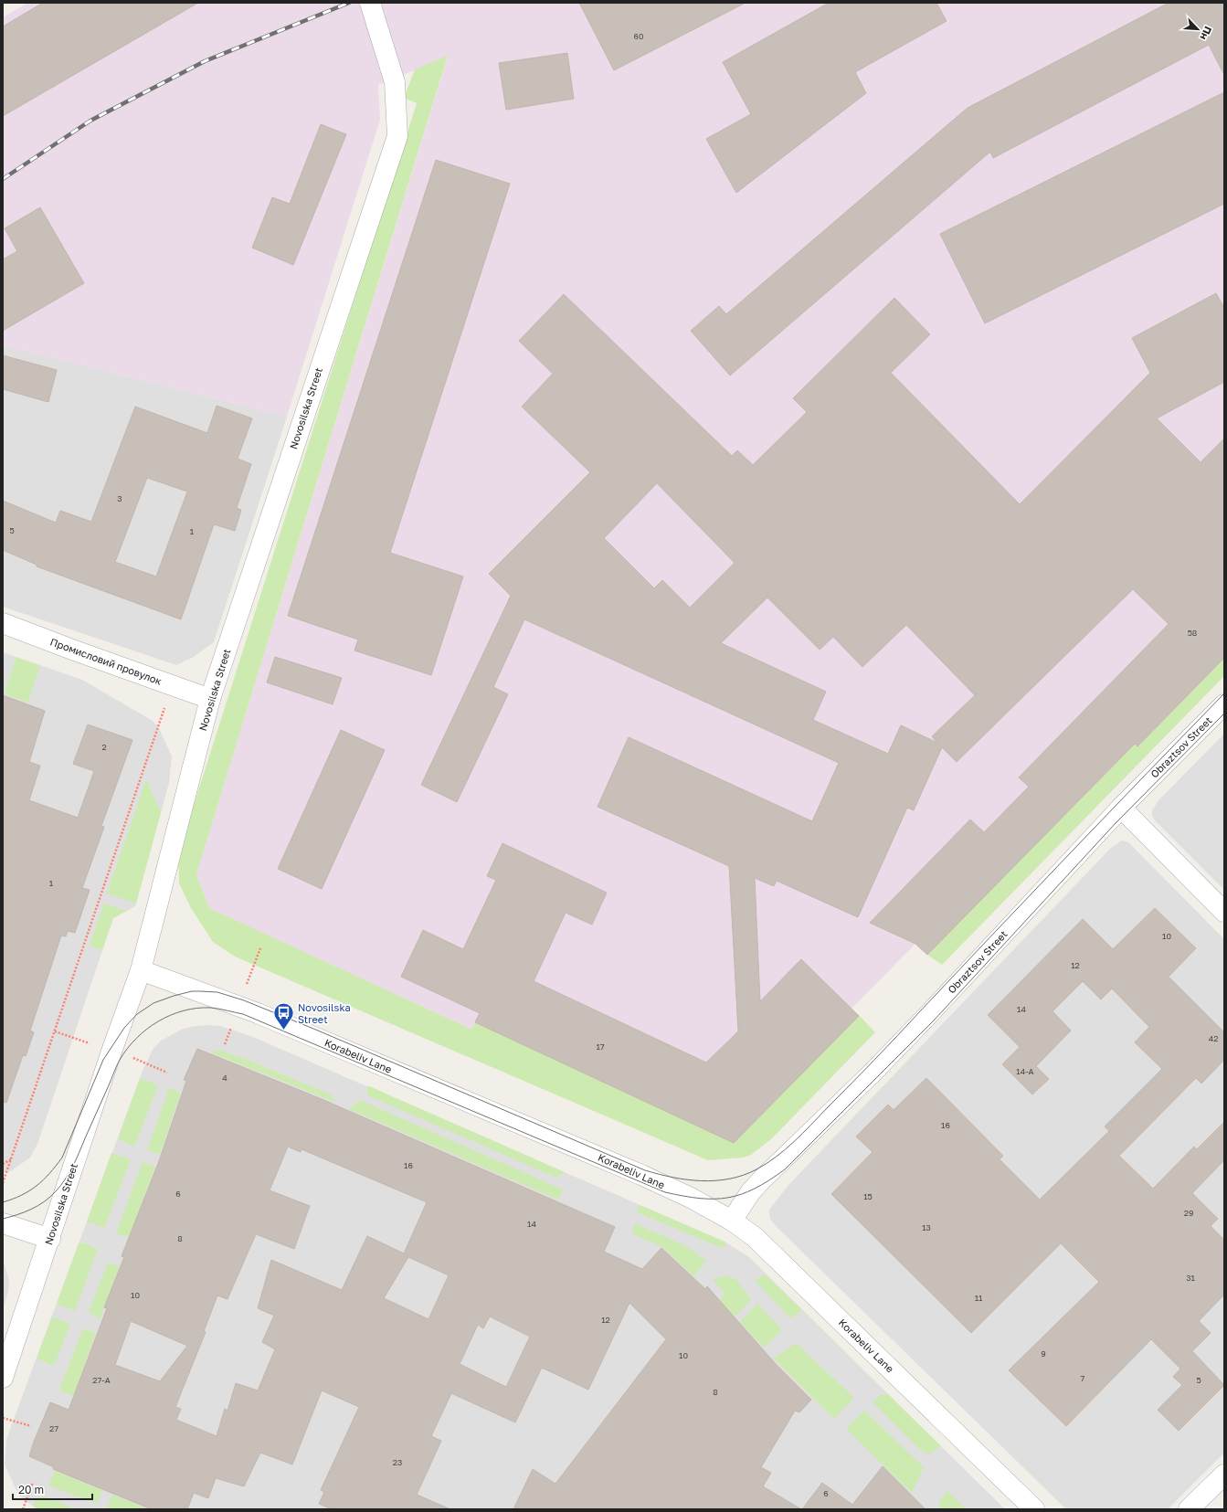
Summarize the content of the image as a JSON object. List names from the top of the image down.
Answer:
{
  "streets": {
    "street": [
      "Novosilska Street",
      "Промисловий провулок",
      "Obraztsov Street",
      "Korabeliv Lane"
    ]
  },
  "crossings": [
    ["Novosilska Street", "Промисловий провулок"],
    ["Novosilska Street", "Korabeliv Lane"],
    ["Obraztsov Street", "Korabeliv Lane"]
  ],
  "places": {
    "bus stop": ["Novosilska Street"]
  },
  "house_numbers": [
    "60",
    "3",
    "5",
    "1",
    "58",
    "2",
    "1",
    "10",
    "12",
    "14",
    "42",
    "17",
    "14-А",
    "4",
    "16",
    "16",
    "6",
    "15",
    "29",
    "14",
    "13",
    "8",
    "31",
    "10",
    "11",
    "12",
    "9",
    "10",
    "7",
    "27-А",
    "5",
    "8",
    "27",
    "23",
    "6"
  ],
  "scale_bar": "20 m",
  "north": "bottom right"
}
